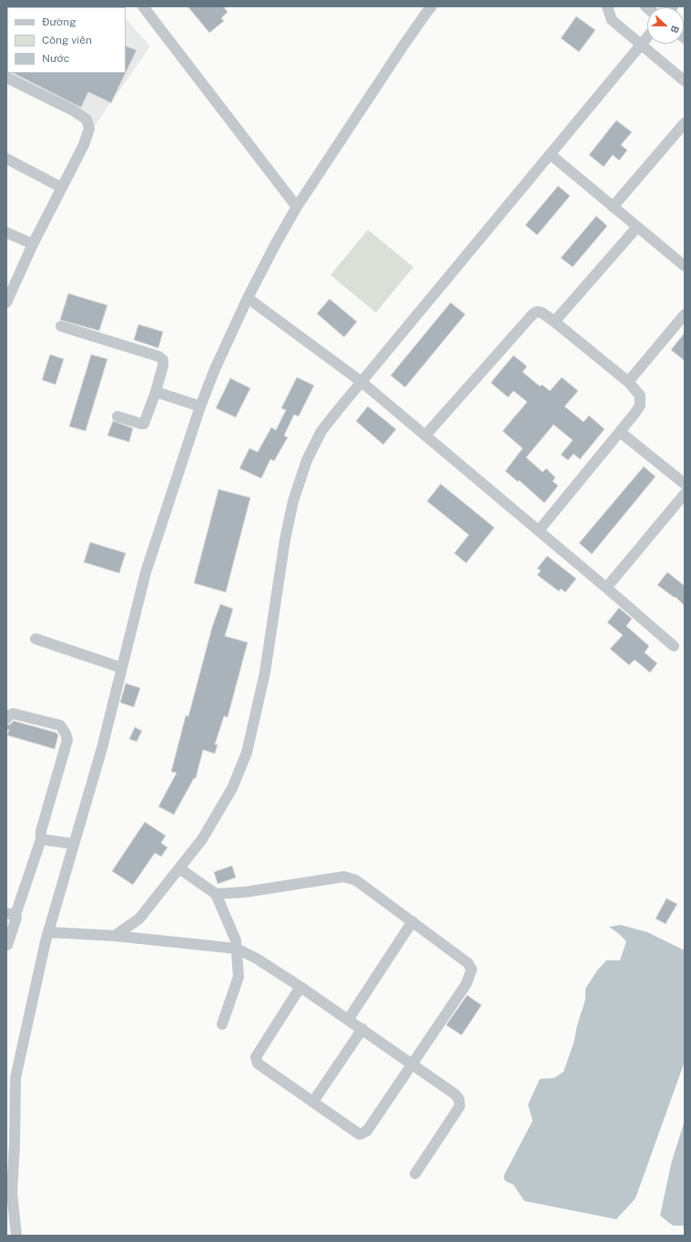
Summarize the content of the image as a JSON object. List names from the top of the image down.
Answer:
{
  "legend": ["Đường", "Công viên", "Nước"],
  "north": "right"
}
